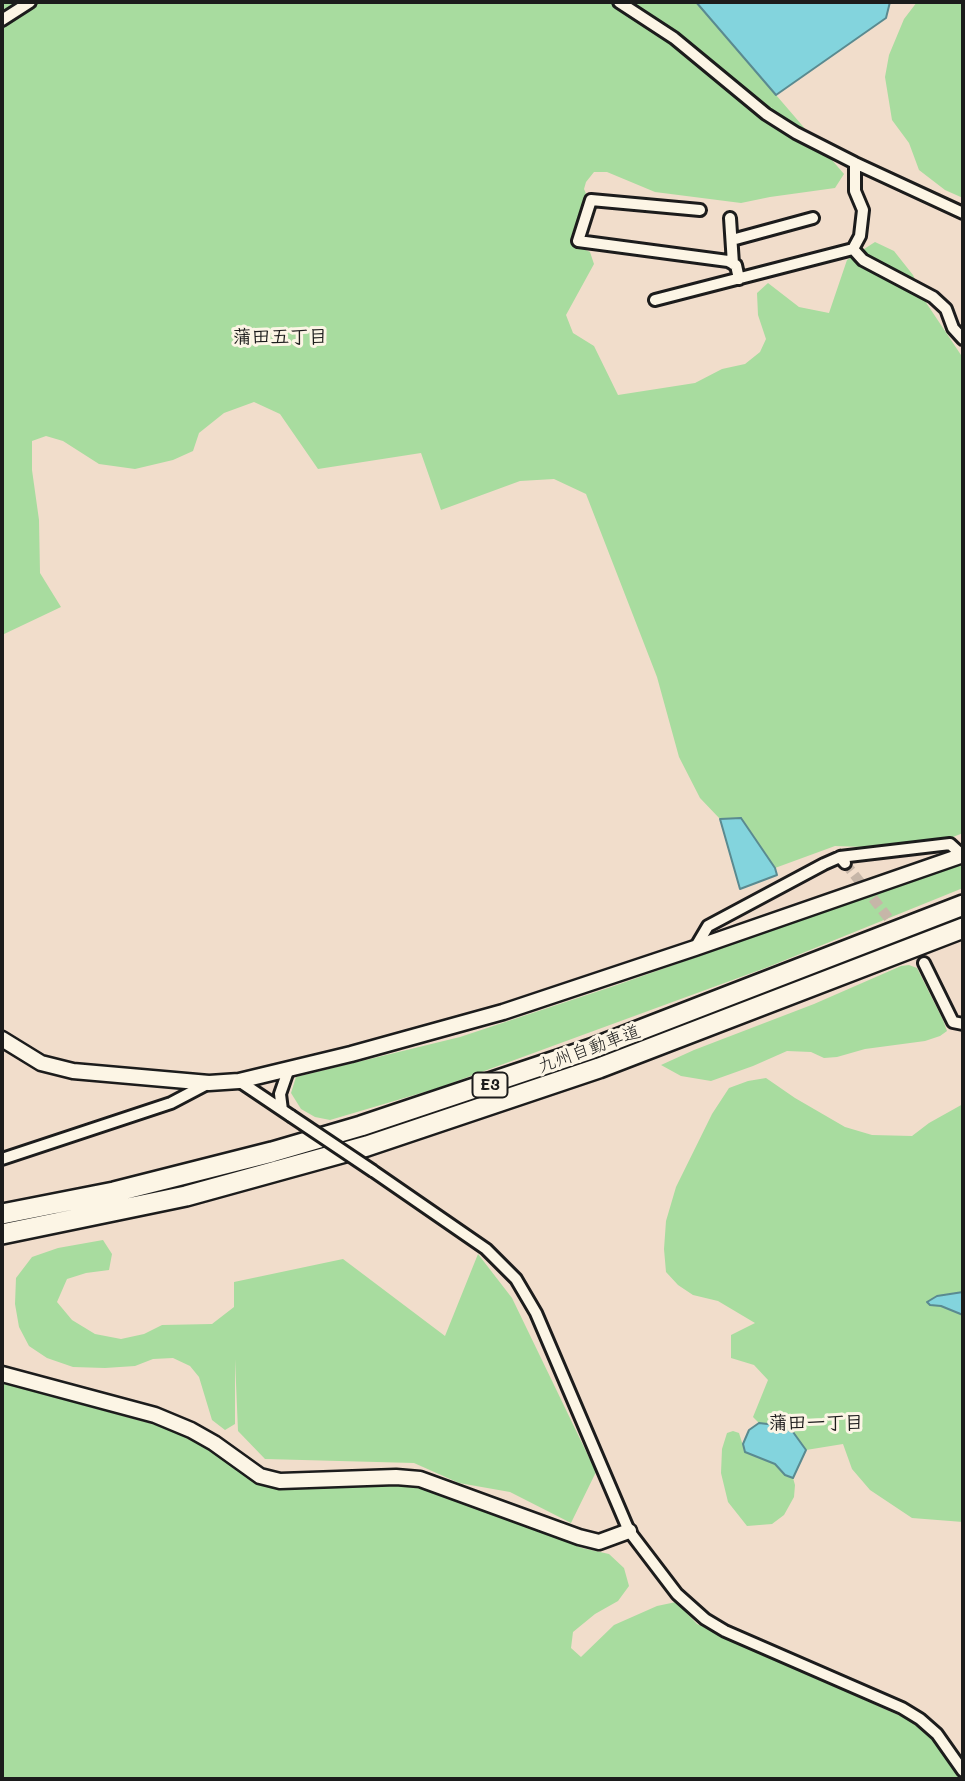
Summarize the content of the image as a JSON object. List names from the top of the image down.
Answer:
{
  "streets": {
    "highway": ["九州自動車道", "E3"]
  },
  "districts": ["蒲田五丁目", "蒲田一丁目"]
}
